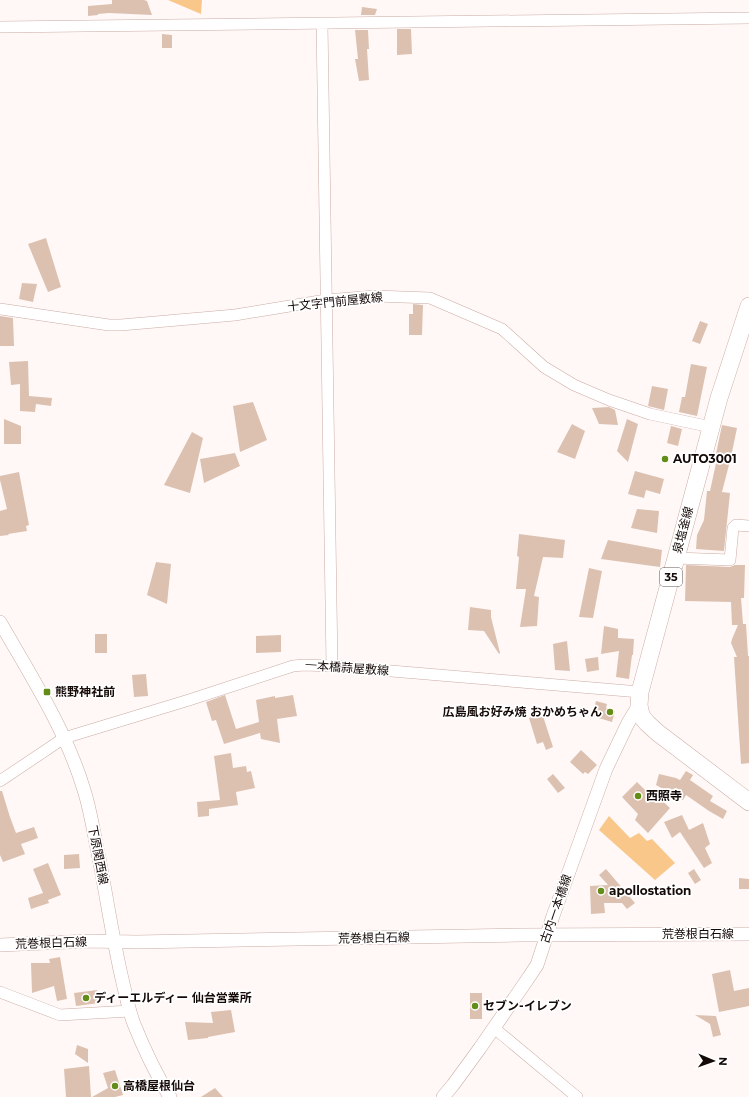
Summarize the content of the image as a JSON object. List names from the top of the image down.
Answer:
{
  "streets": {
    "main road": ["泉塩釜線", "35"],
    "street": [
      "十文字門前屋敷線",
      "一本橋蒜屋敷線",
      "下原関西線",
      "古内一本橋線",
      "荒巻根白石線"
    ]
  },
  "crossings": [
    ["十文字門前屋敷線", "泉塩釜線"],
    ["泉塩釜線", "一本橋蒜屋敷線"],
    ["泉塩釜線", "古内一本橋線"],
    ["一本橋蒜屋敷線", "下原関西線"],
    ["一本橋蒜屋敷線", "古内一本橋線"],
    ["下原関西線", "荒巻根白石線"],
    ["古内一本橋線", "荒巻根白石線"]
  ],
  "places": {
    "other": [
      "AUTO3001",
      "広島風お好み焼 おかめちゃん",
      "西照寺",
      "apollostation",
      "ディーエルディー 仙台営業所",
      "セブン-イレブン",
      "高橋屋根仙台"
    ],
    "transit": ["熊野神社前"]
  },
  "north": "right"
}
